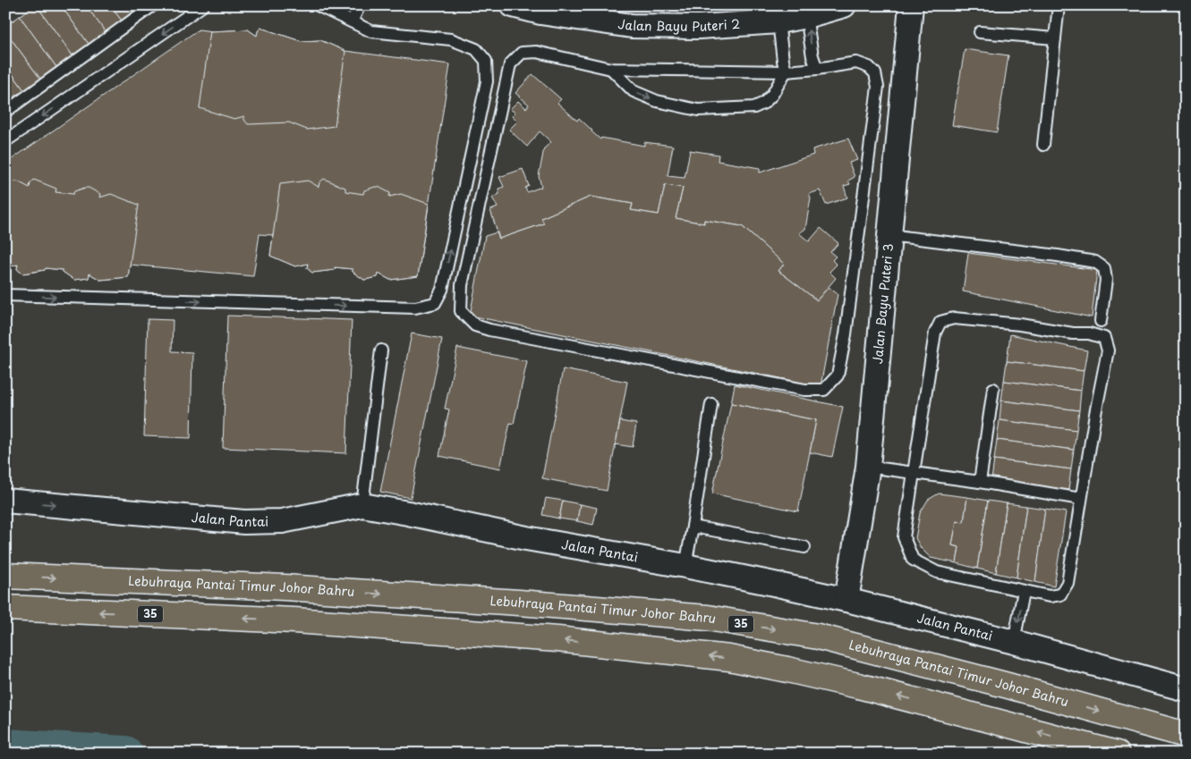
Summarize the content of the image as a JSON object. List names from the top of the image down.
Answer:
{
  "streets": {
    "highway": ["Lebuhraya Pantai Timur Johor Bahru", "35"],
    "street": ["Jalan Bayu Puteri 2", "Jalan Bayu Puteri 3", "Jalan Pantai"]
  },
  "crossings": [
    ["Jalan Bayu Puteri 3", "Jalan Pantai"]
  ]
}
